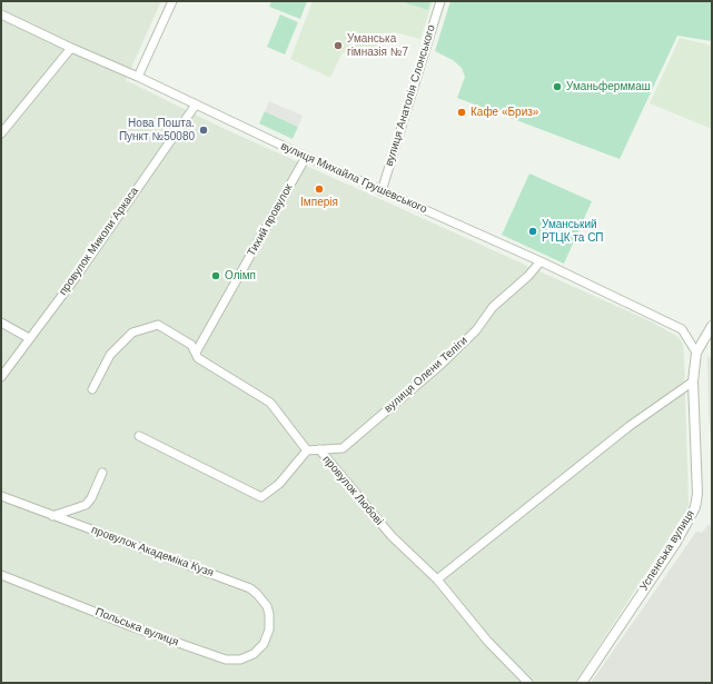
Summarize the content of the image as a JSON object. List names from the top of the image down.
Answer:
{
  "streets": {
    "street": [
      "вулиця Анатолія Слонського",
      "вулиця Михайла Грушевського",
      "Тихий провулок",
      "провулок Миколи Аркаса",
      "вулиця Олени Теліги",
      "провулок Любові",
      "Успенська вулиця",
      "провулок Академіка Кузя",
      "Польська вулиця"
    ]
  },
  "crossings": [
    ["вулиця Анатолія Слонського", "вулиця Михайла Грушевського"],
    ["вулиця Михайла Грушевського", "Тихий провулок"],
    ["вулиця Михайла Грушевського", "провулок Миколи Аркаса"],
    ["вулиця Михайла Грушевського", "вулиця Олени Теліги"],
    ["вулиця Михайла Грушевського", "Успенська вулиця"],
    ["вулиця Олени Теліги", "провулок Любові"],
    ["провулок Академіка Кузя", "Польська вулиця"]
  ],
  "places": [
    "Уманська гімназія №7",
    "Уманьферммаш",
    "Кафе «Бриз»",
    "Нова Пошта. Пункт №50080",
    "Імперія",
    "Уманський РТЦК та СП",
    "Олімп"
  ]
}
